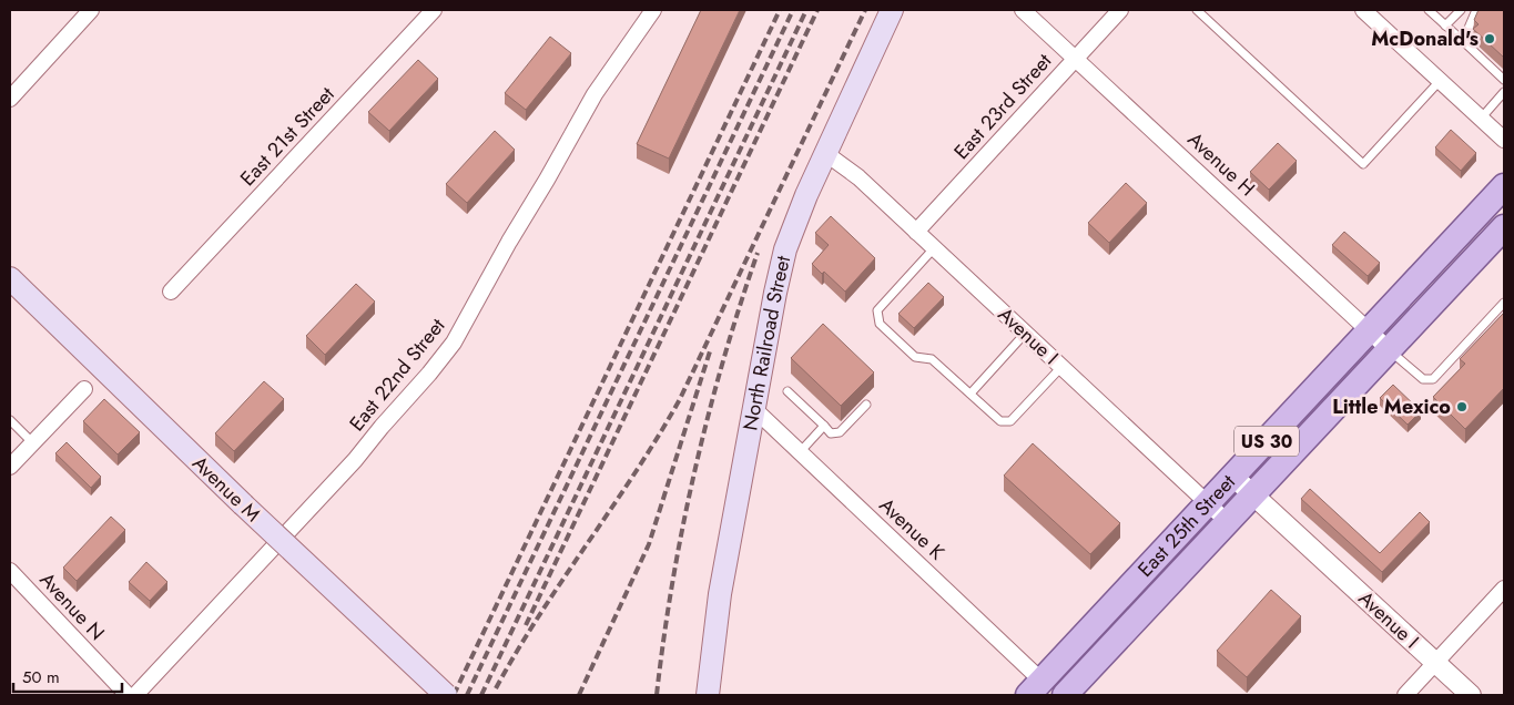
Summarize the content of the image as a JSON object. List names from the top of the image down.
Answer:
{
  "streets": {
    "main road": [
      "North Railroad Street",
      "US 30",
      "Avenue M",
      "East 25th Street"
    ],
    "street": [
      "East 23rd Street",
      "East 21st Street",
      "Avenue H",
      "Avenue I",
      "East 22nd Street",
      "Avenue K",
      "Avenue N"
    ]
  },
  "crossings": [
    ["East 23rd Street", "Avenue H"],
    ["East 23rd Street", "Avenue I"],
    ["Avenue H", "East 25th Street"],
    ["Avenue I", "North Railroad Street"],
    ["Avenue I", "East 25th Street"],
    ["North Railroad Street", "Avenue K"],
    ["East 25th Street", "Avenue K"]
  ],
  "places": ["McDonald's", "Little Mexico"],
  "scale_bar": "50 m"
}
